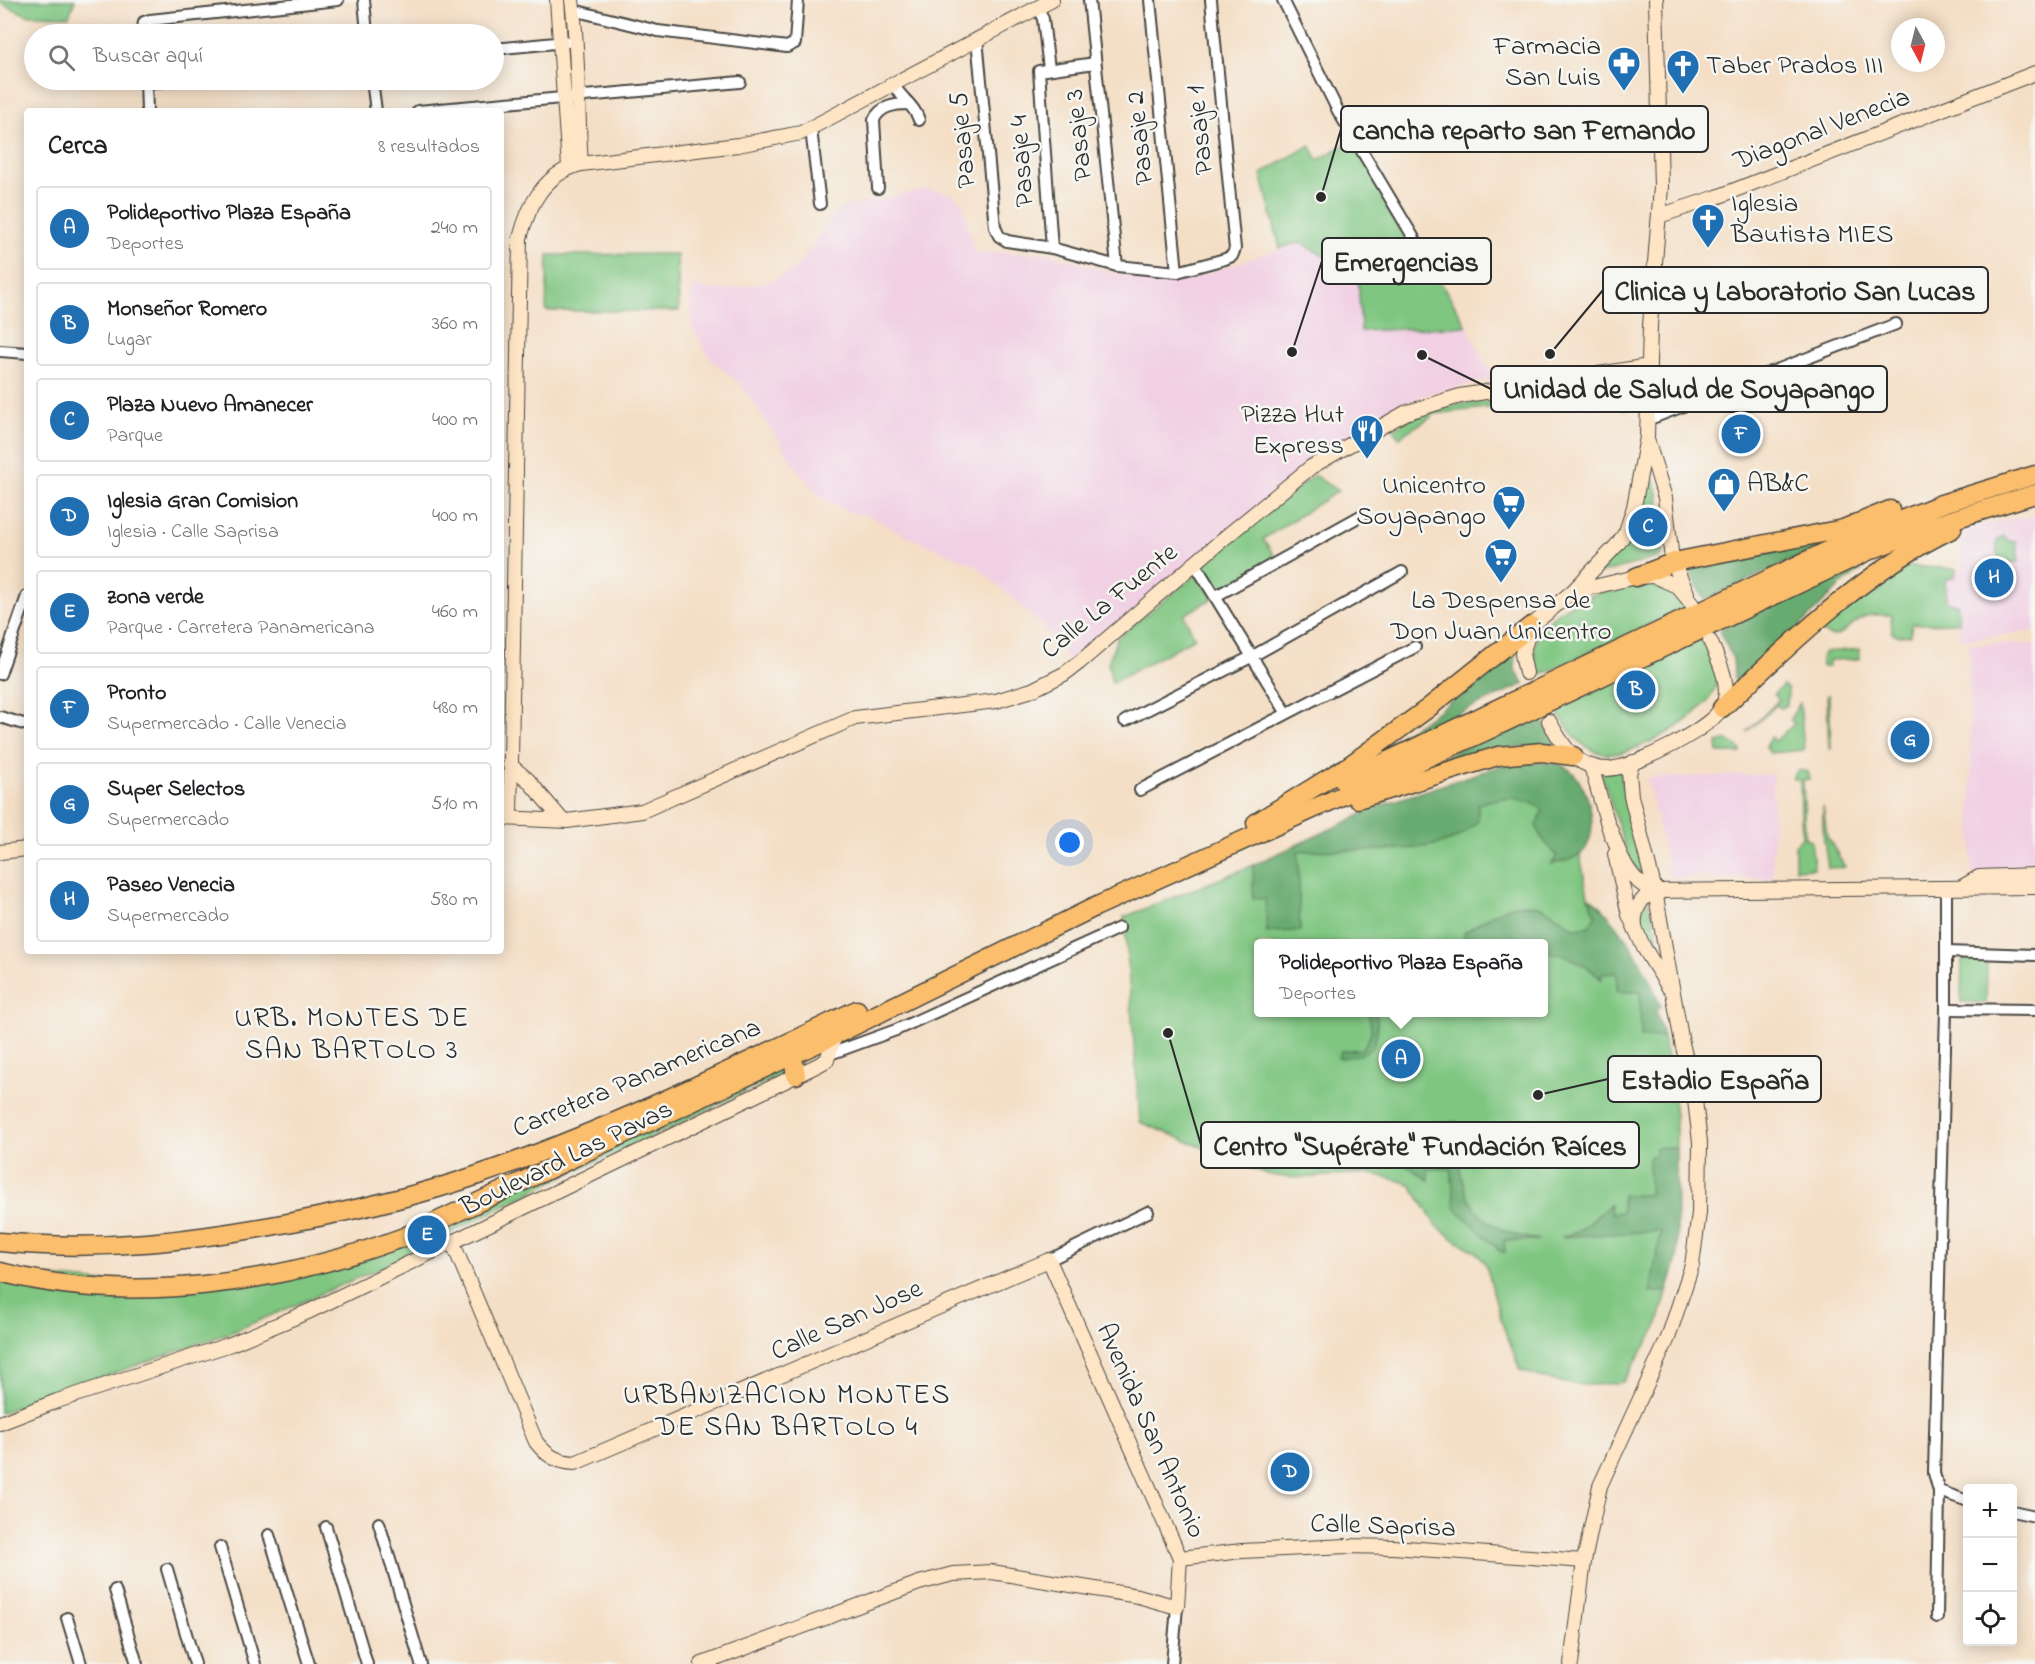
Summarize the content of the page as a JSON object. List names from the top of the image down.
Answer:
{
  "streets": {
    "highway": ["Carretera Panamericana"],
    "street": [
      "Pasaje 1",
      "Diagonal Venecia",
      "Pasaje 3",
      "Pasaje 2",
      "Pasaje 5",
      "Pasaje 4",
      "Calle La Fuente",
      "Boulevard Las Pavas",
      "Calle San Jose",
      "Avenida San Antonio",
      "Calle Saprisa"
    ]
  },
  "crossings": [
    ["Pasaje 1", "Pasaje 2"],
    ["Pasaje 5", "Pasaje 4"],
    ["Boulevard Las Pavas", "Calle San Jose"],
    ["Calle San Jose", "Avenida San Antonio"],
    ["Avenida San Antonio", "Calle Saprisa"]
  ],
  "districts": ["URB. MONTES DE SAN BARTOLO 3", "URBANIZACION MONTES DE SAN BARTOLO 4"],
  "places": {
    "pharmacy": ["Farmacia San Luis"],
    "church": ["Taber Prados III", "Iglesia Bautista MIES"],
    "other": [
      "cancha reparto san Fernando",
      "Emergencias",
      "Clinica y Laboratorio San Lucas",
      "Unidad de Salud de Soyapango",
      "Centro \"Supérate\" Fundación Raíces",
      "Estadio España"
    ],
    "restaurant": ["Pizza Hut Express"],
    "shop": ["AB&C"],
    "supermarket": ["Unicentro Soyapango", "La Despensa de Don Juan Unicentro"]
  },
  "north": "bottom",
  "page": {
    "search": "Buscar aquí",
    "heading": ["Cerca", "8 resultados"],
    "list": [
      {
        "mark": "A",
        "name": "Polideportivo Plaza España",
        "note": "Deportes",
        "value": "240 m"
      },
      {
        "mark": "B",
        "name": "Monseñor Romero",
        "note": "Lugar",
        "value": "360 m"
      },
      {
        "mark": "C",
        "name": "Plaza Nuevo Amanecer",
        "note": "Parque",
        "value": "400 m"
      },
      {
        "mark": "D",
        "name": "Iglesia Gran Comision",
        "note": "Iglesia · Calle Saprisa",
        "value": "400 m"
      },
      {
        "mark": "E",
        "name": "zona verde",
        "note": "Parque · Carretera Panamericana",
        "value": "460 m"
      },
      {
        "mark": "F",
        "name": "Pronto",
        "note": "Supermercado · Calle Venecia",
        "value": "480 m"
      },
      {
        "mark": "G",
        "name": "Super Selectos",
        "note": "Supermercado",
        "value": "510 m"
      },
      {
        "mark": "H",
        "name": "Paseo Venecia",
        "note": "Supermercado",
        "value": "580 m"
      }
    ],
    "pins": [
      "F",
      "C",
      "H",
      "B",
      "G",
      "A",
      "E",
      "D"
    ],
    "popup": ["Polideportivo Plaza España", "Deportes"],
    "map_buttons": ["+", "−"]
  }
}
